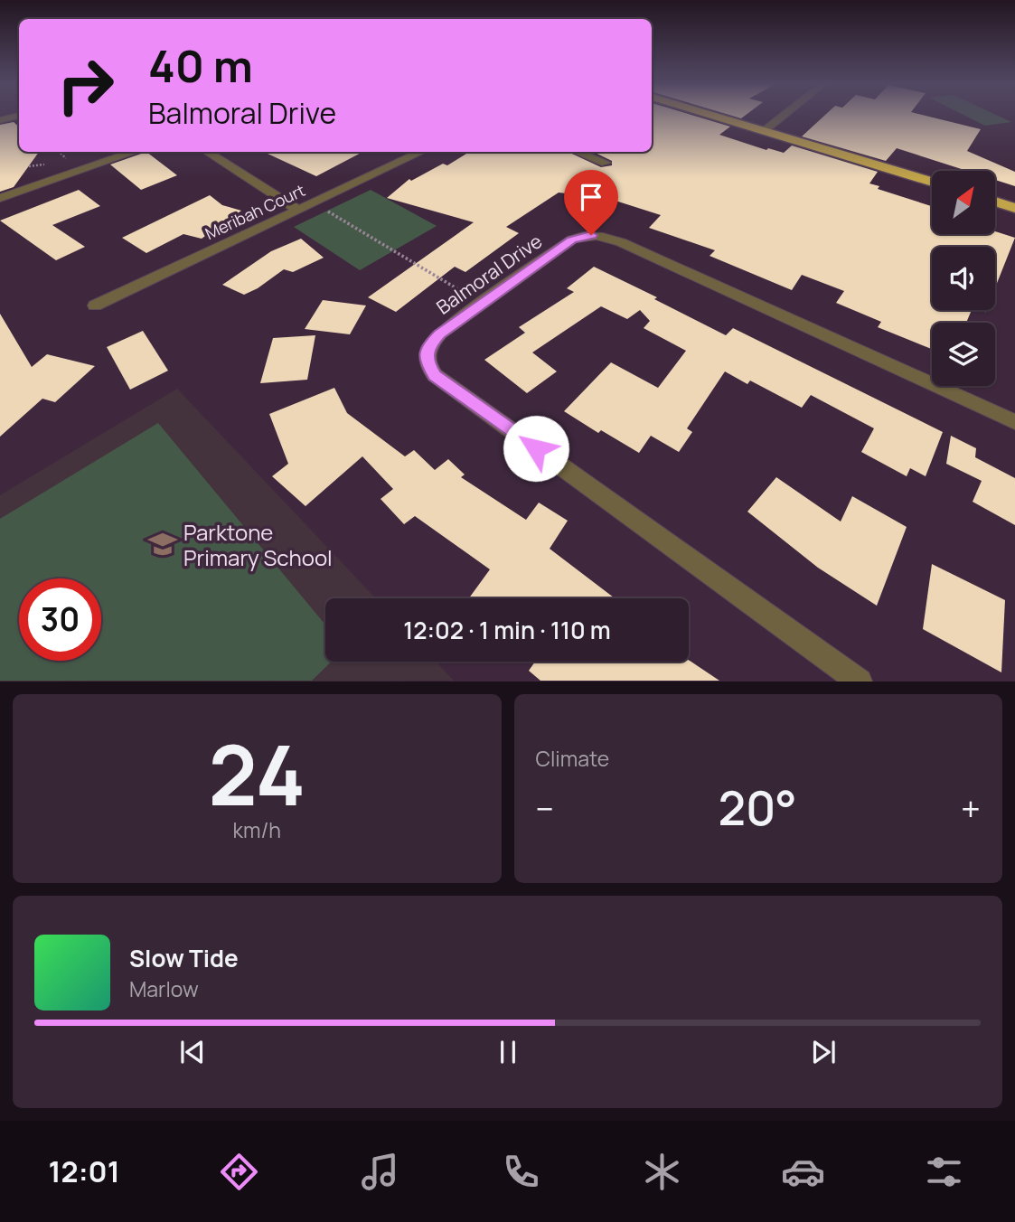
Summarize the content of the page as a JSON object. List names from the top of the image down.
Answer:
{
  "streets": {
    "street": ["Meribah Court", "Balmoral Drive"]
  },
  "places": {
    "school or university": ["Parktone Primary School"]
  },
  "north": "top right",
  "page": {
    "turn": ["40 m", "Balmoral Drive"],
    "limit": "30",
    "trip": "12:02 · 1 min · 110 m",
    "tile": [
      ["24", "km/h"],
      "Climate"
    ],
    "heat": ["−", "20°", "+"],
    "song": ["Slow Tide", "Marlow"],
    "tabs": "12:01"
  }
}
